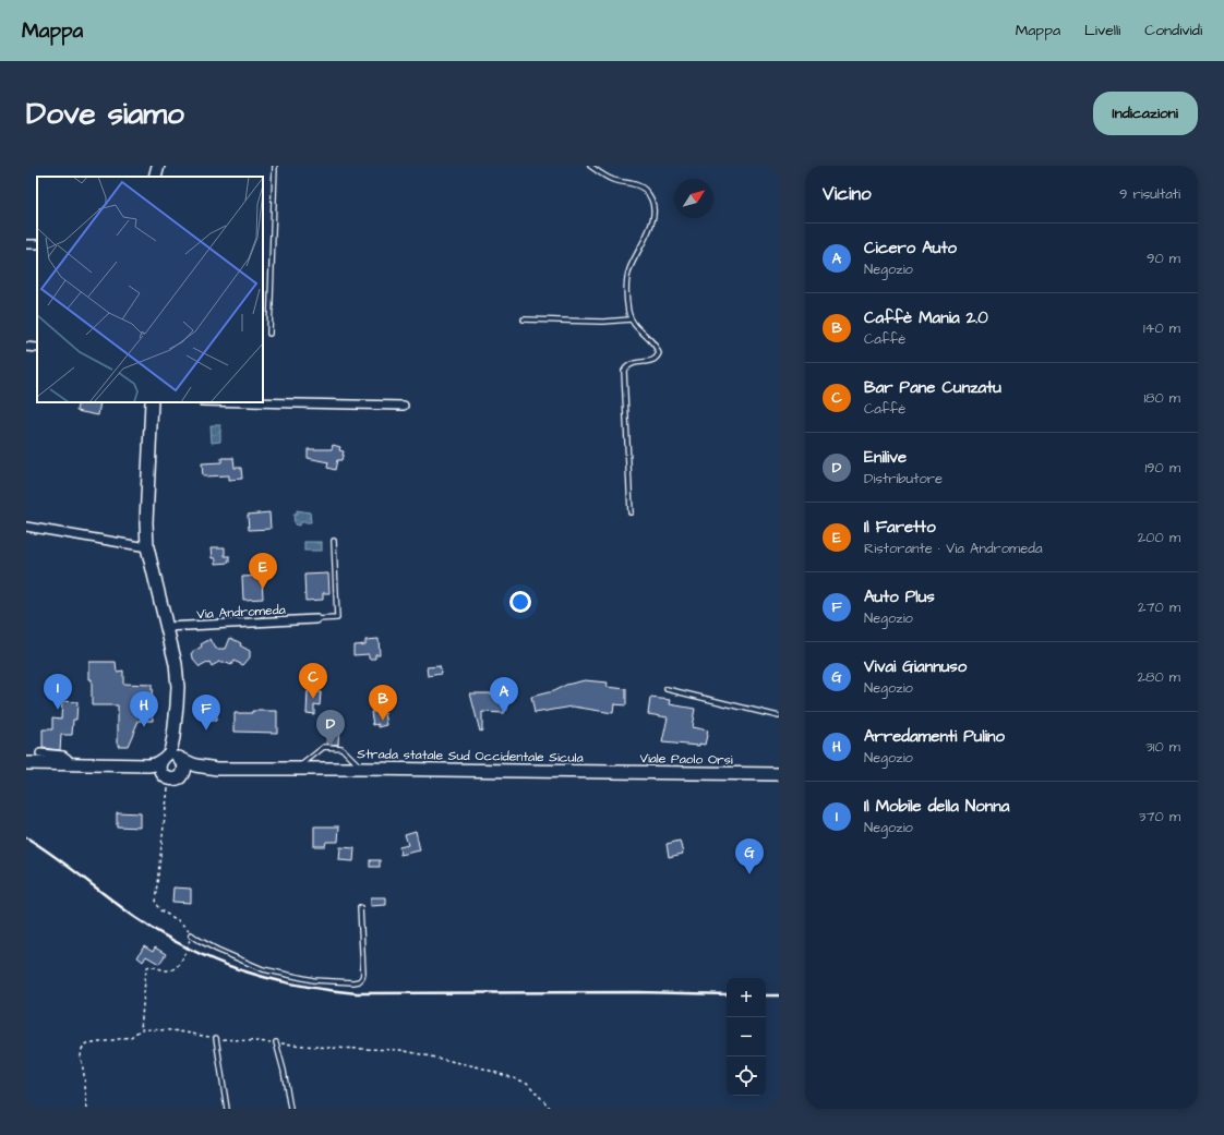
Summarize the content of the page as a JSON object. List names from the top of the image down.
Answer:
{
  "streets": {
    "main road": ["Strada statale Sud Occidentale Sicula", "Viale Paolo Orsi"],
    "street": ["Via Andromeda"]
  },
  "crossings": [
    ["Strada statale Sud Occidentale Sicula", "Viale Paolo Orsi"]
  ],
  "north": "top right",
  "page": {
    "header": "Mappa",
    "nav": ["Mappa", "Livelli", "Condividi"],
    "buttons": "Indicazioni",
    "title": "Dove siamo",
    "heading": ["Vicino", "9 risultati"],
    "list": [
      {
        "mark": "A",
        "name": "Cicero Auto",
        "note": "Negozio",
        "value": "90 m"
      },
      {
        "mark": "B",
        "name": "Caffè Mania 2.0",
        "note": "Caffè",
        "value": "140 m"
      },
      {
        "mark": "C",
        "name": "Bar Pane Cunzatu",
        "note": "Caffè",
        "value": "180 m"
      },
      {
        "mark": "D",
        "name": "Enilive",
        "note": "Distributore",
        "value": "190 m"
      },
      {
        "mark": "E",
        "name": "Il Faretto",
        "note": "Ristorante · Via Andromeda",
        "value": "200 m"
      },
      {
        "mark": "F",
        "name": "Auto Plus",
        "note": "Negozio",
        "value": "270 m"
      },
      {
        "mark": "G",
        "name": "Vivai Giannuso",
        "note": "Negozio",
        "value": "280 m"
      },
      {
        "mark": "H",
        "name": "Arredamenti Pulino",
        "note": "Negozio",
        "value": "310 m"
      },
      {
        "mark": "I",
        "name": "Il Mobile della Nonna",
        "note": "Negozio",
        "value": "370 m"
      }
    ],
    "pins": [
      "E",
      "C",
      "I",
      "A",
      "B",
      "H",
      "F",
      "D",
      "G"
    ],
    "map_buttons": ["+", "−"]
  }
}
